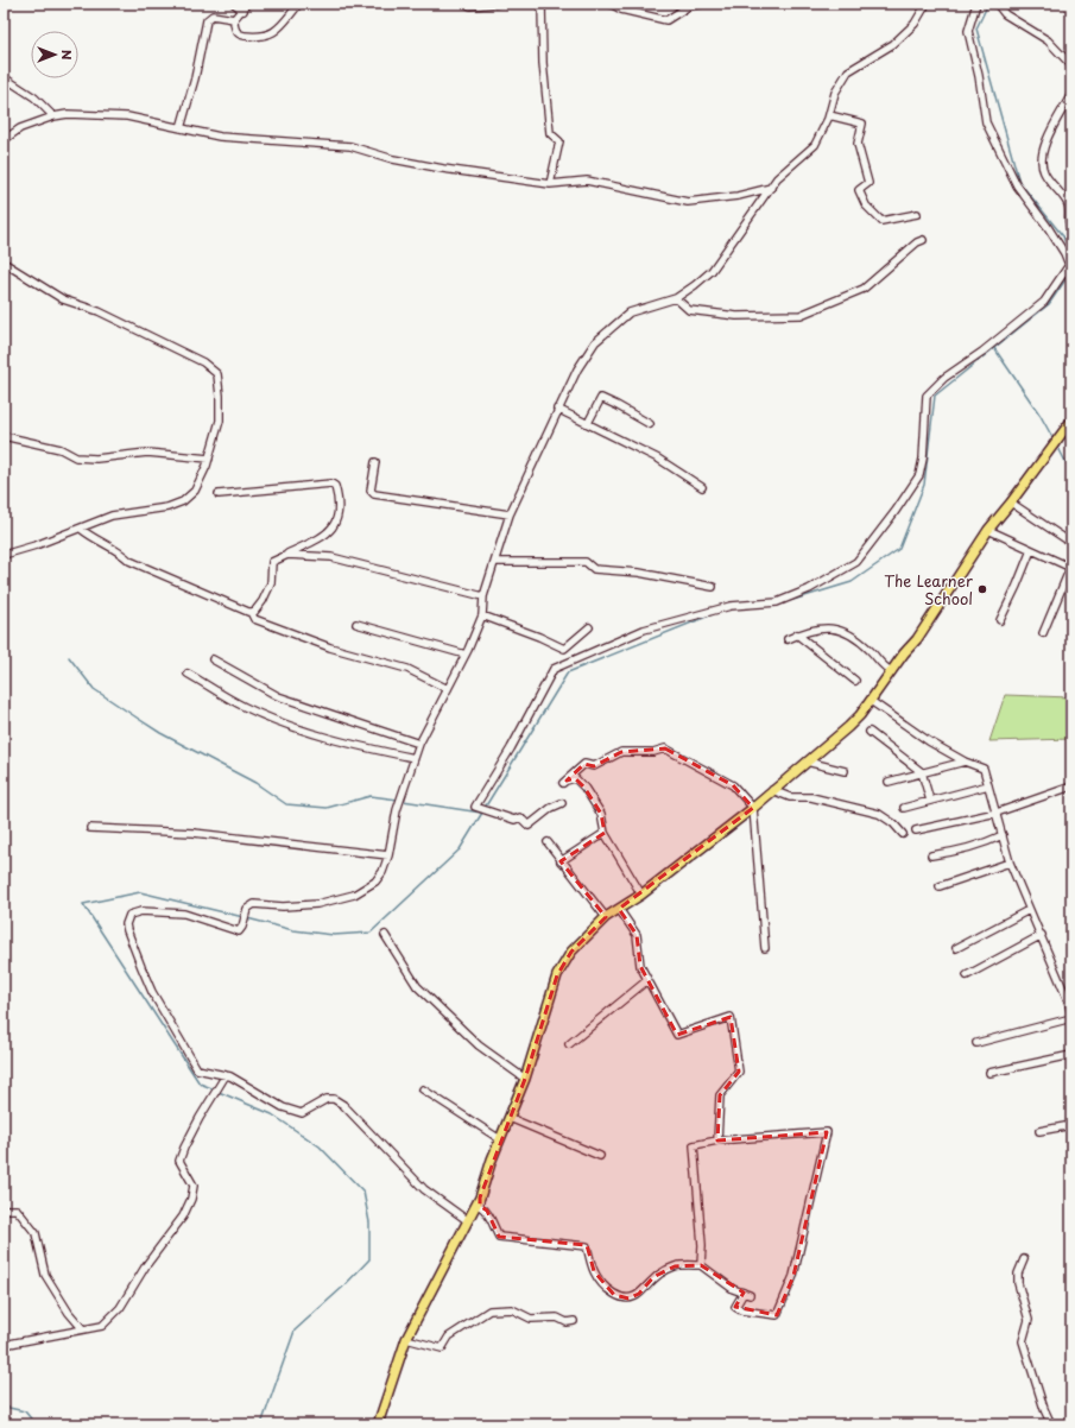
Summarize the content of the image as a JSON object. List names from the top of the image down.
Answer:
{
  "places": ["The Learner School"],
  "north": "right"
}
